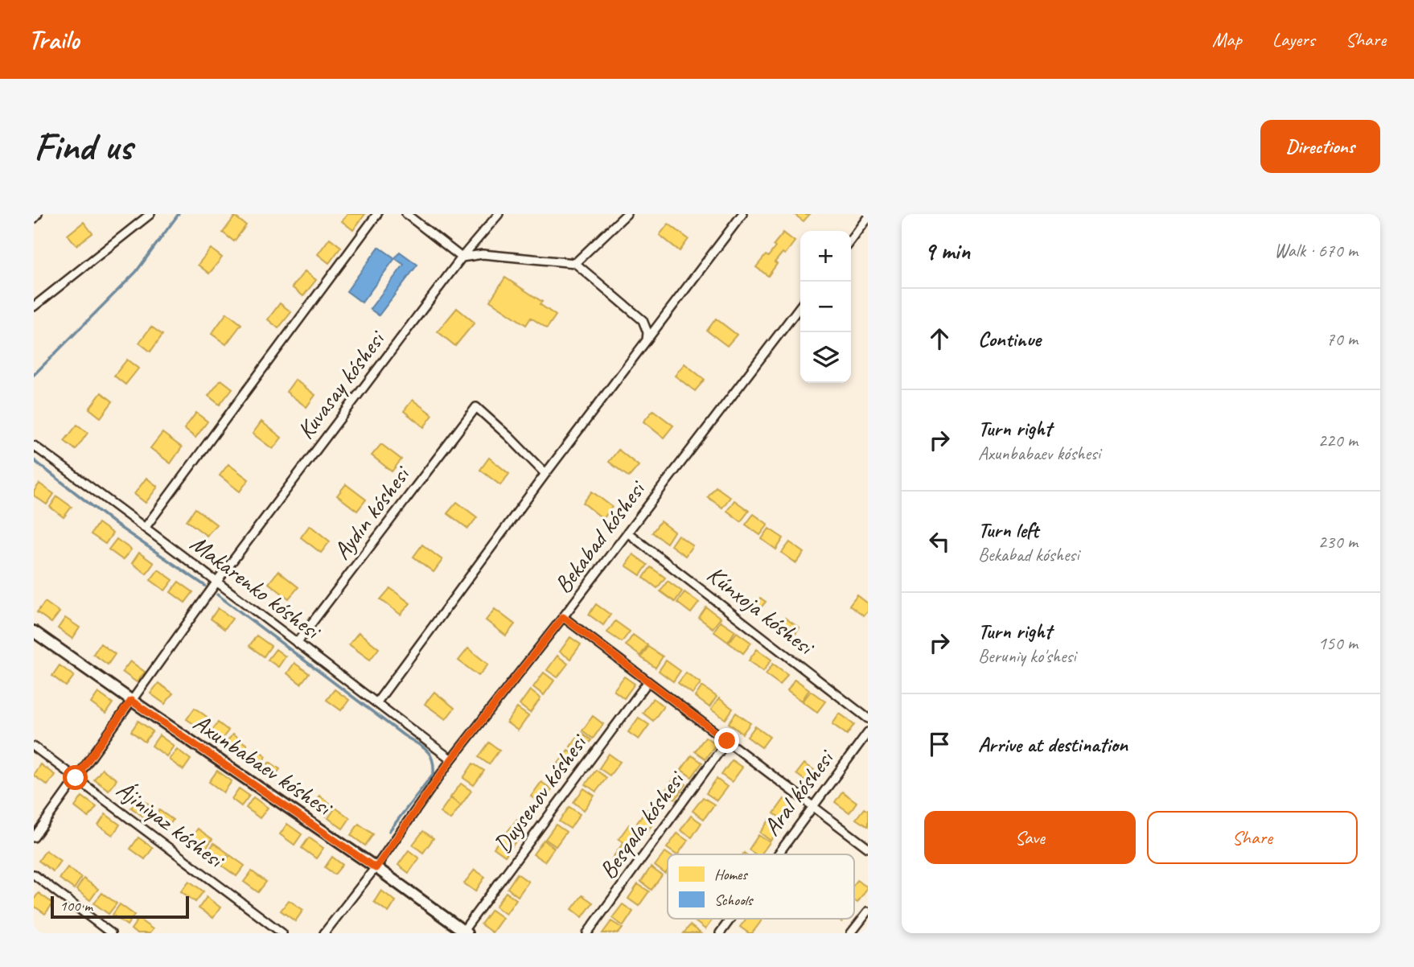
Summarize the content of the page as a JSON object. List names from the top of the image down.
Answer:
{
  "streets": {
    "street": [
      "Kuvasay kóshesi",
      "Aydın kóshesi",
      "Bekabad kóshesi",
      "Makarenko kóshesi",
      "Kúnxoja kóshesi",
      "Axunbabaev kóshesi",
      "Aral kóshesi",
      "Duysenov kóshesi",
      "Ájiniyaz kóshesi",
      "Besqala kóshesi"
    ]
  },
  "crossings": [
    ["Kuvasay kóshesi", "Makarenko kóshesi"],
    ["Kuvasay kóshesi", "Axunbabaev kóshesi"],
    ["Kuvasay kóshesi", "Ájiniyaz kóshesi"],
    ["Aydın kóshesi", "Makarenko kóshesi"],
    ["Bekabad kóshesi", "Makarenko kóshesi"],
    ["Bekabad kóshesi", "Kúnxoja kóshesi"],
    ["Bekabad kóshesi", "Axunbabaev kóshesi"],
    ["Axunbabaev kóshesi", "Duysenov kóshesi"]
  ],
  "legend": ["Homes", "Schools"],
  "scale_bar": "100 m",
  "page": {
    "header": "Trailo",
    "nav": ["Map", "Layers", "Share"],
    "buttons": [
      "Directions",
      ["Save", "Share"]
    ],
    "title": "Find us",
    "heading": ["9 min", "Walk · 670 m"],
    "map_buttons": ["+", "−"],
    "list": [
      ["Continue", "70 m"],
      ["Turn right", "Axunbabaev kóshesi", "220 m"],
      ["Turn left", "Bekabad kóshesi", "230 m"],
      ["Turn right", "Beruniy ko'shesi", "150 m"],
      "Arrive at destination"
    ],
    "scale": "100 m"
  }
}
